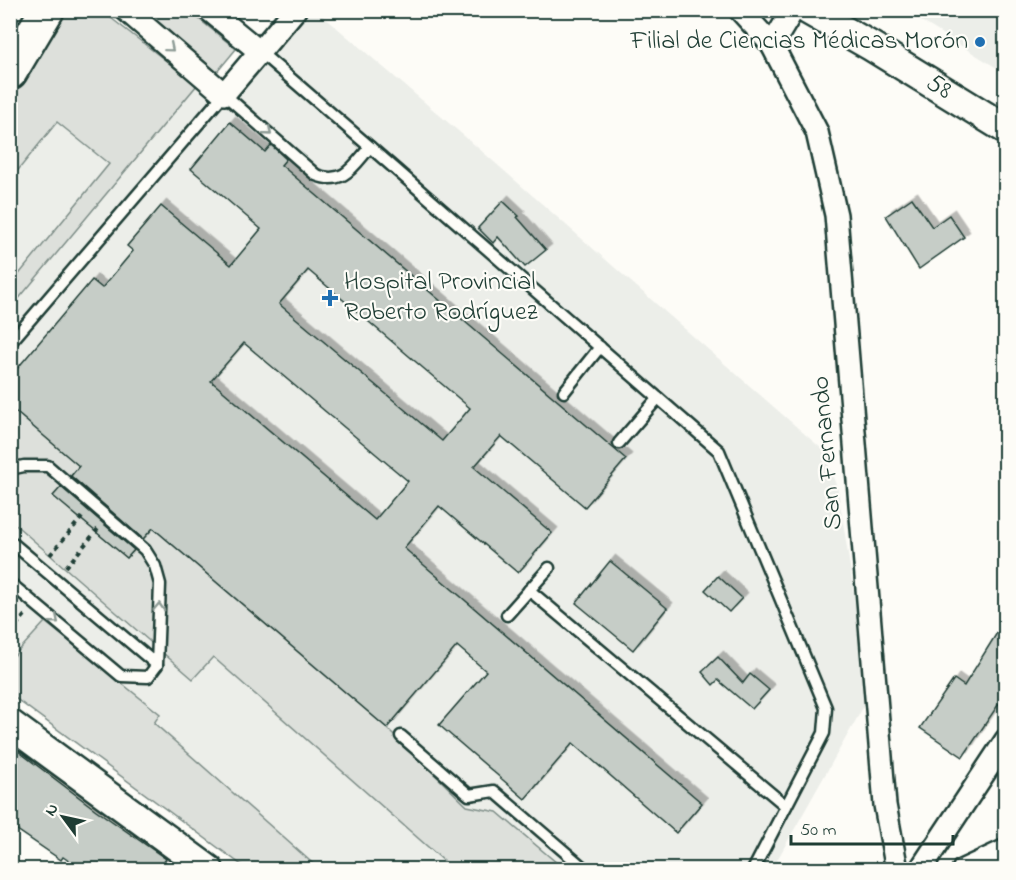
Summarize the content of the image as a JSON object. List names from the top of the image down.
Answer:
{
  "streets": {
    "street": ["58", "San Fernando"]
  },
  "places": {
    "other": ["Filial de Ciencias Médicas Morón"],
    "health": ["Hospital Provincial Roberto Rodríguez"]
  },
  "scale_bar": "50 m",
  "north": "top left"
}
